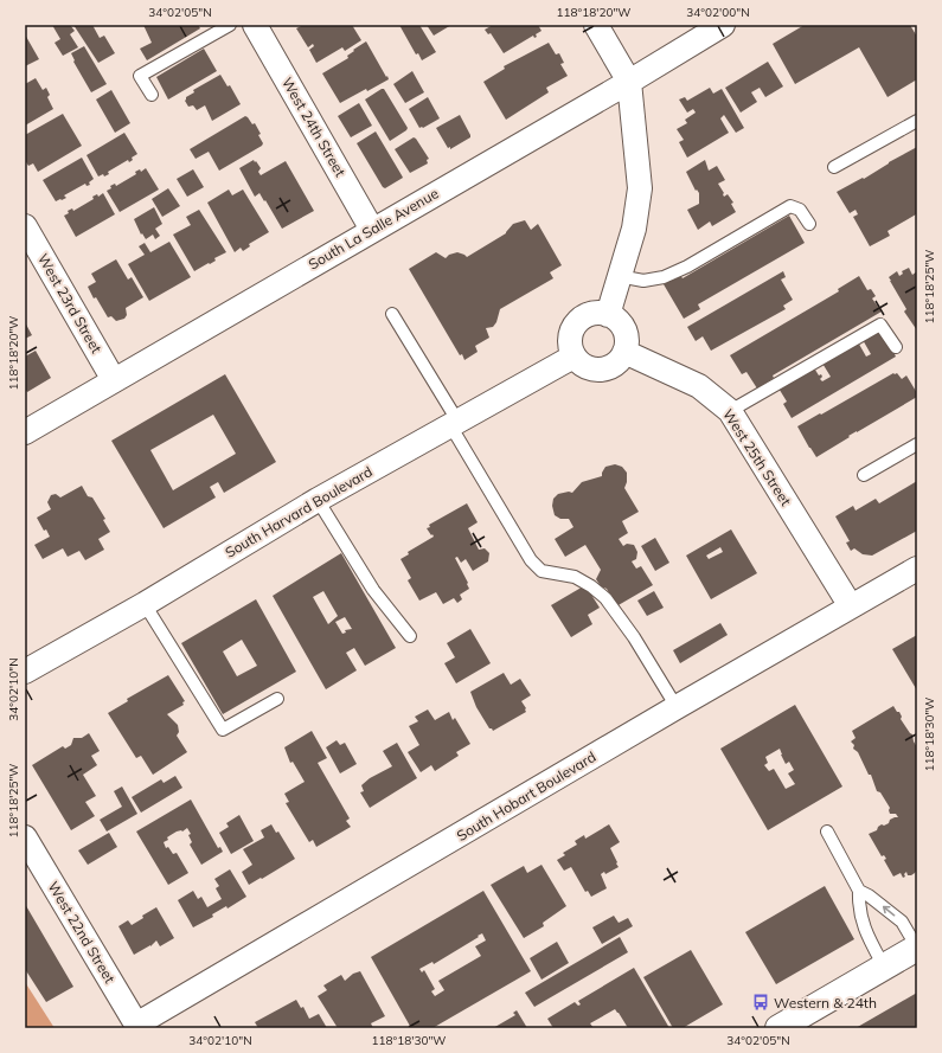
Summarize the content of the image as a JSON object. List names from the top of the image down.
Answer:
{
  "streets": {
    "street": [
      "West 24th Street",
      "South La Salle Avenue",
      "West 23rd Street",
      "West 25th Street",
      "South Harvard Boulevard",
      "South Hobart Boulevard",
      "West 22nd Street"
    ]
  },
  "crossings": [
    ["West 24th Street", "South La Salle Avenue"],
    ["South La Salle Avenue", "West 23rd Street"],
    ["West 25th Street", "South Harvard Boulevard"],
    ["West 25th Street", "South Hobart Boulevard"],
    ["South Hobart Boulevard", "West 22nd Street"]
  ],
  "places": {
    "bus stop": ["Western & 24th"]
  },
  "coordinates": [
    "34°02'05\"N",
    "118°18'20\"W",
    "34°02'00\"N",
    "118°18'25\"W",
    "34°02'10\"N",
    "118°18'30\"W"
  ]
}
